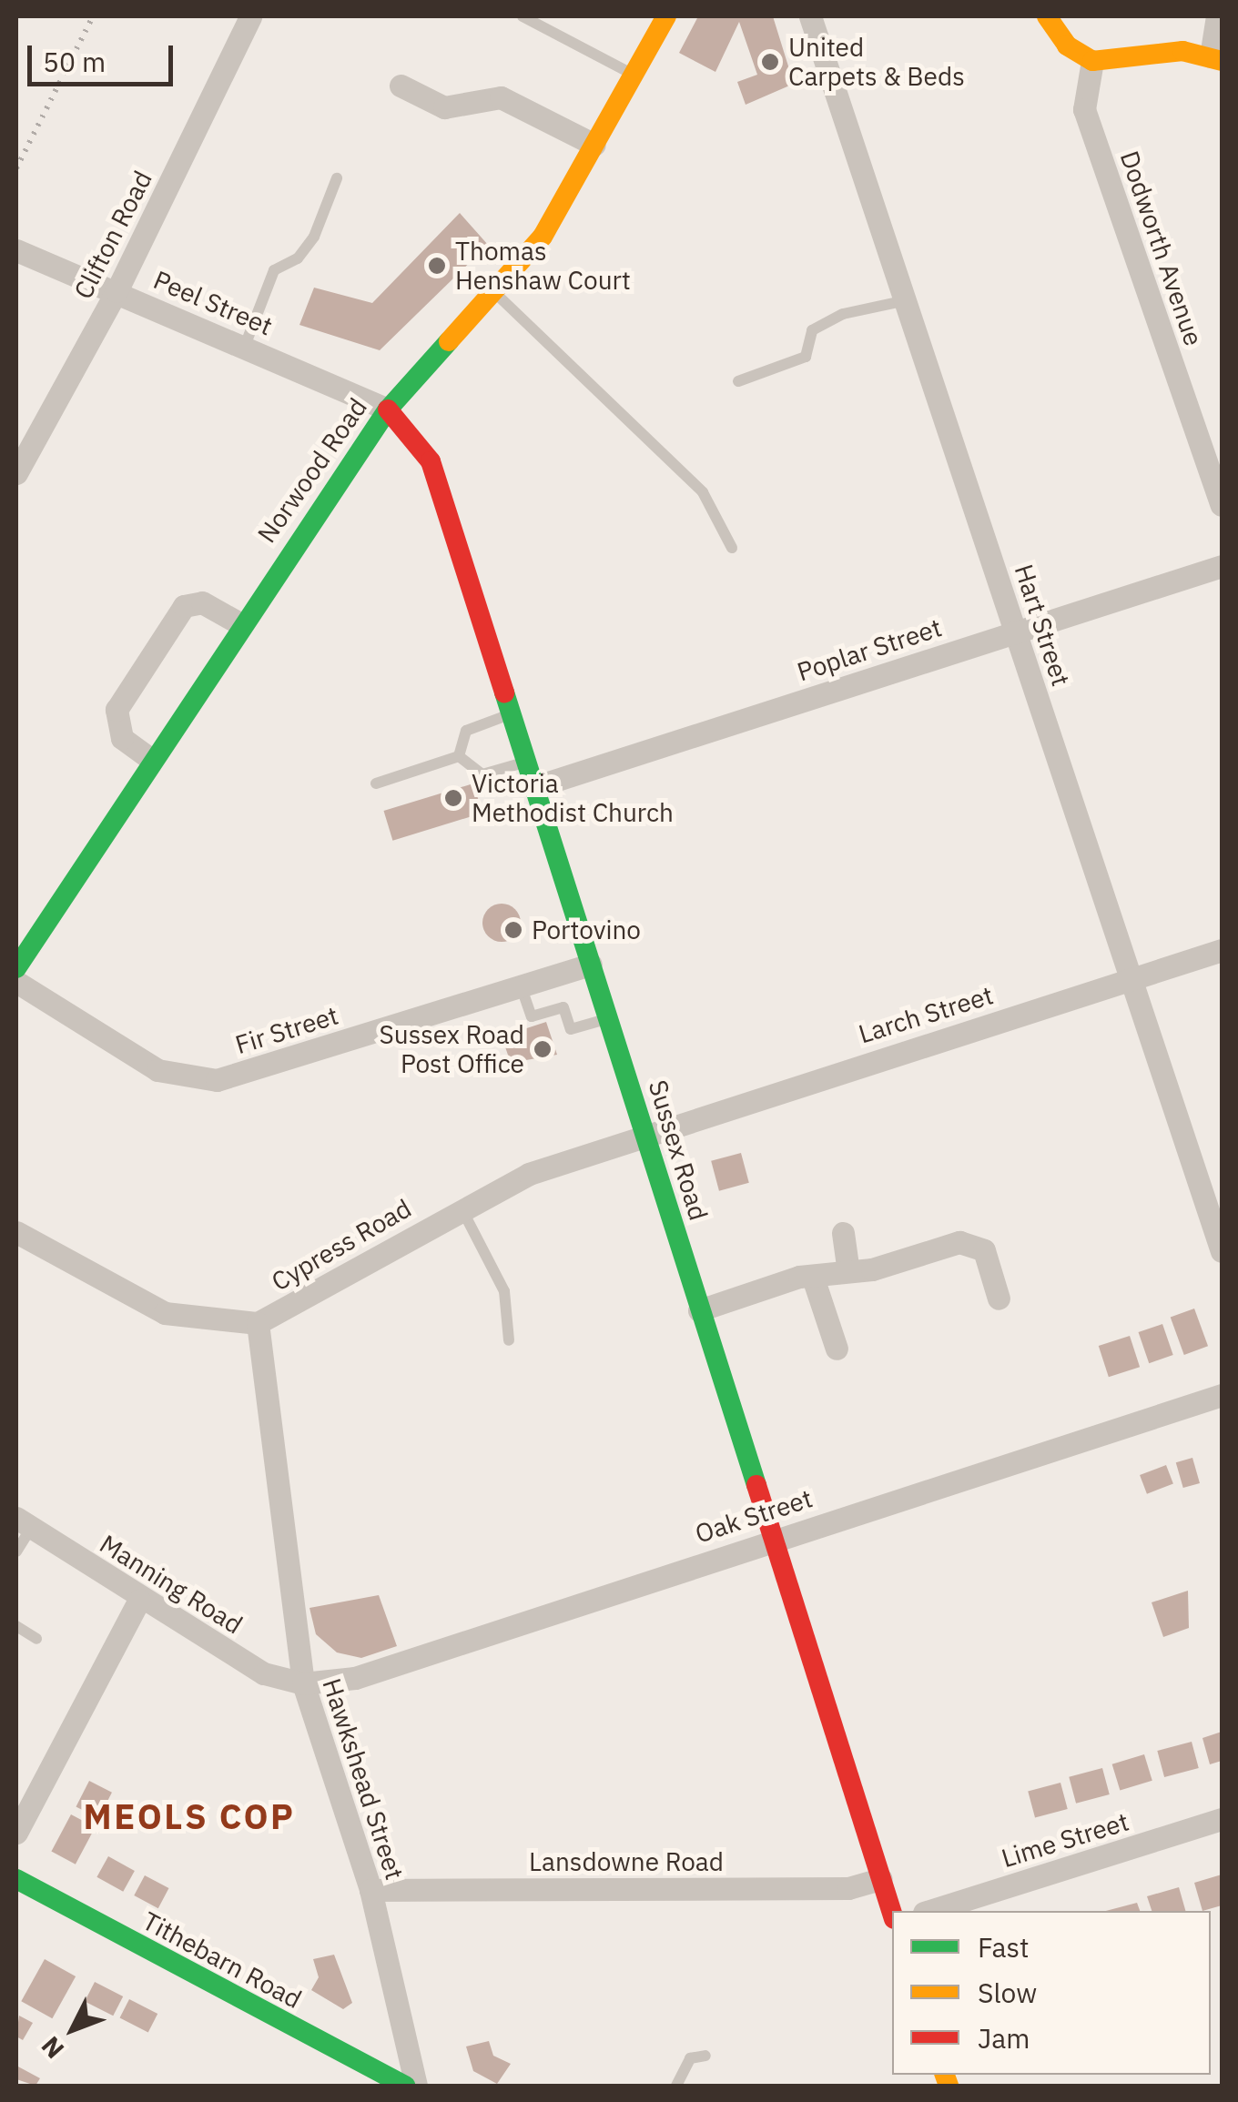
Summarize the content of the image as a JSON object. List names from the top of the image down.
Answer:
{
  "streets": {
    "street": [
      "Clifton Road",
      "Dodworth Avenue",
      "Peel Street",
      "Norwood Road",
      "Hart Street",
      "Poplar Street",
      "Larch Street",
      "Fir Street",
      "Sussex Road",
      "Cypress Road",
      "Oak Street",
      "Manning Road",
      "Hawkshead Street",
      "Lime Street",
      "Lansdowne Road",
      "Tithebarn Road"
    ]
  },
  "crossings": [
    ["Clifton Road", "Peel Street"],
    ["Peel Street", "Norwood Road"],
    ["Peel Street", "Sussex Road"],
    ["Norwood Road", "Sussex Road"],
    ["Hart Street", "Poplar Street"],
    ["Hart Street", "Larch Street"],
    ["Poplar Street", "Sussex Road"],
    ["Larch Street", "Sussex Road"],
    ["Larch Street", "Cypress Road"],
    ["Fir Street", "Sussex Road"],
    ["Sussex Road", "Cypress Road"],
    ["Sussex Road", "Oak Street"],
    ["Sussex Road", "Lansdowne Road"],
    ["Cypress Road", "Hawkshead Street"],
    ["Oak Street", "Manning Road"],
    ["Oak Street", "Hawkshead Street"],
    ["Manning Road", "Hawkshead Street"],
    ["Hawkshead Street", "Lansdowne Road"]
  ],
  "districts": ["MEOLS COP"],
  "places": [
    "United Carpets & Beds",
    "Thomas Henshaw Court",
    "Victoria Methodist Church",
    "Portovino",
    "Sussex Road Post Office"
  ],
  "legend": ["Fast", "Slow", "Jam"],
  "scale_bar": "50 m",
  "north": "bottom left"
}
